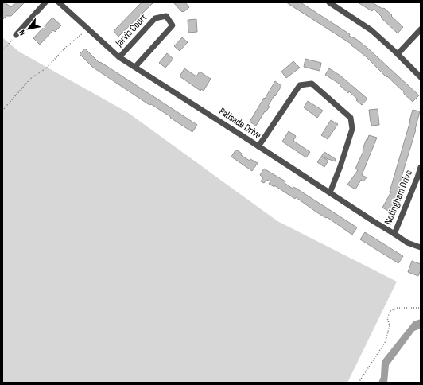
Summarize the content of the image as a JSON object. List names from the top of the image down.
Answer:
{
  "streets": {
    "street": ["Jarvis Court", "Palisade Drive", "Notingham Drive"]
  },
  "crossings": [
    ["Jarvis Court", "Palisade Drive"],
    ["Palisade Drive", "Notingham Drive"]
  ],
  "north": "bottom left"
}
